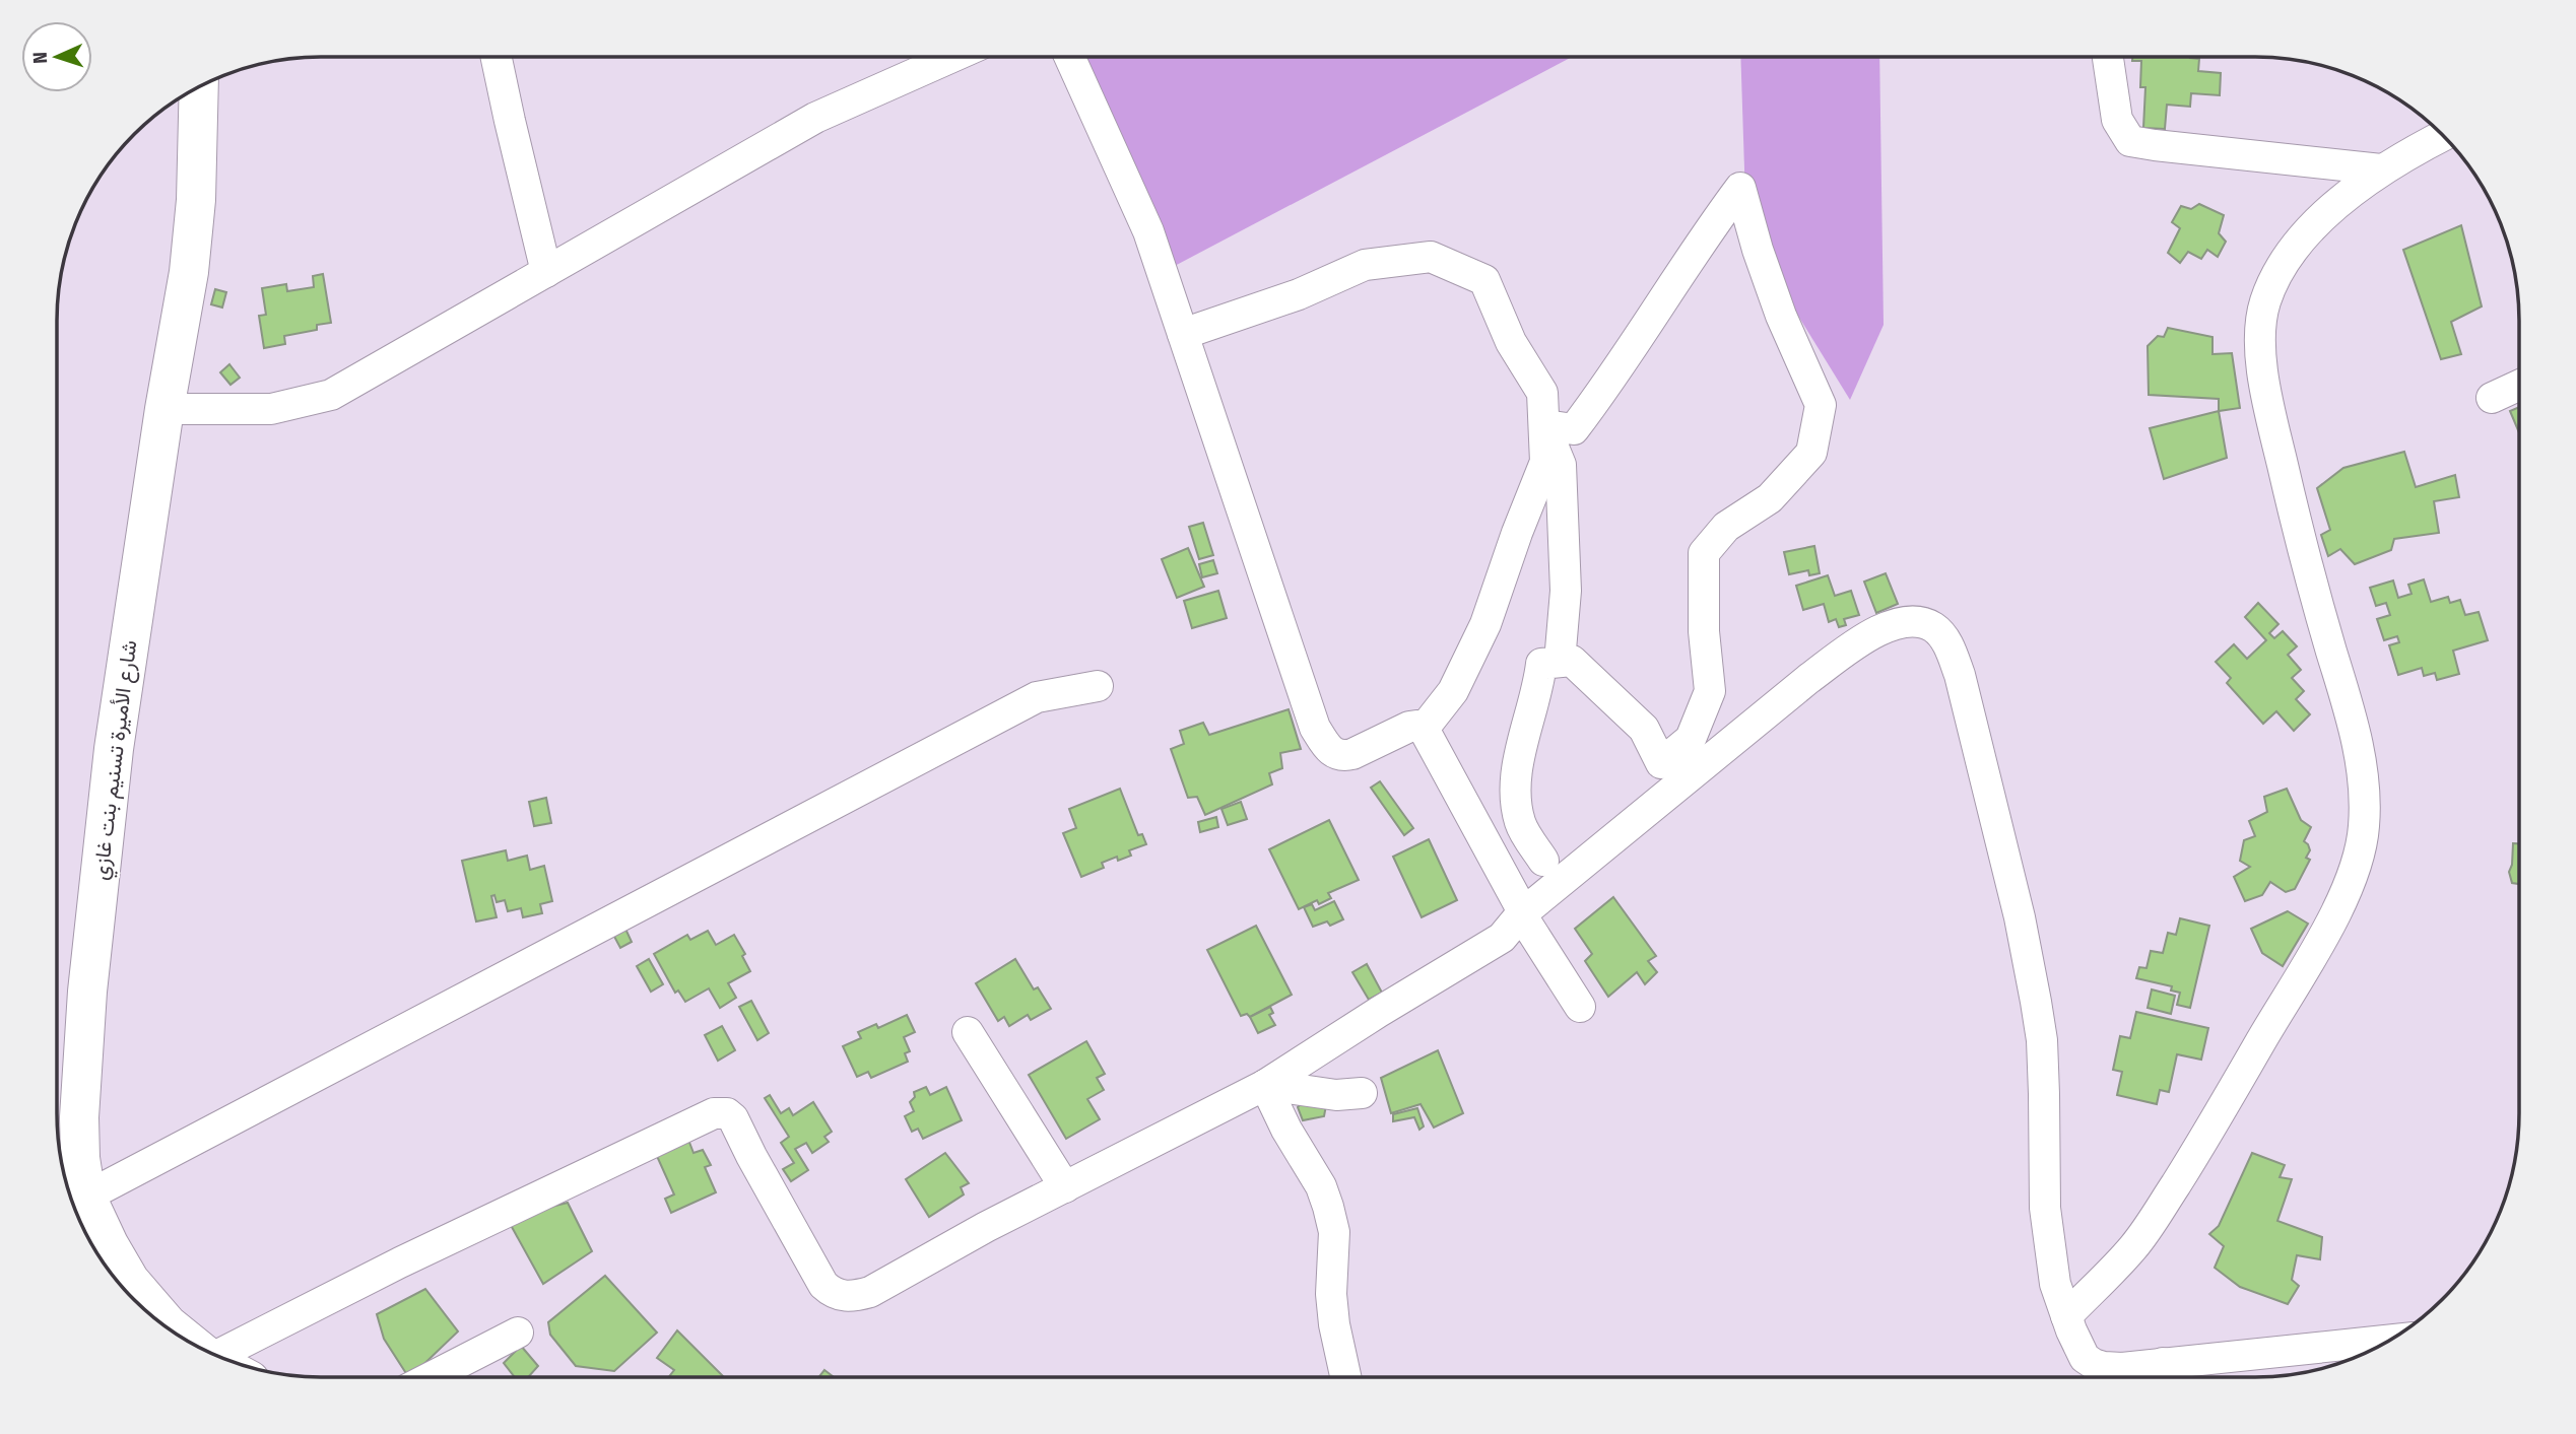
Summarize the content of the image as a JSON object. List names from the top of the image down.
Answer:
{
  "streets": {
    "main road": ["شارع الأميرة تسنيم بنت غازي"]
  },
  "north": "left"
}
